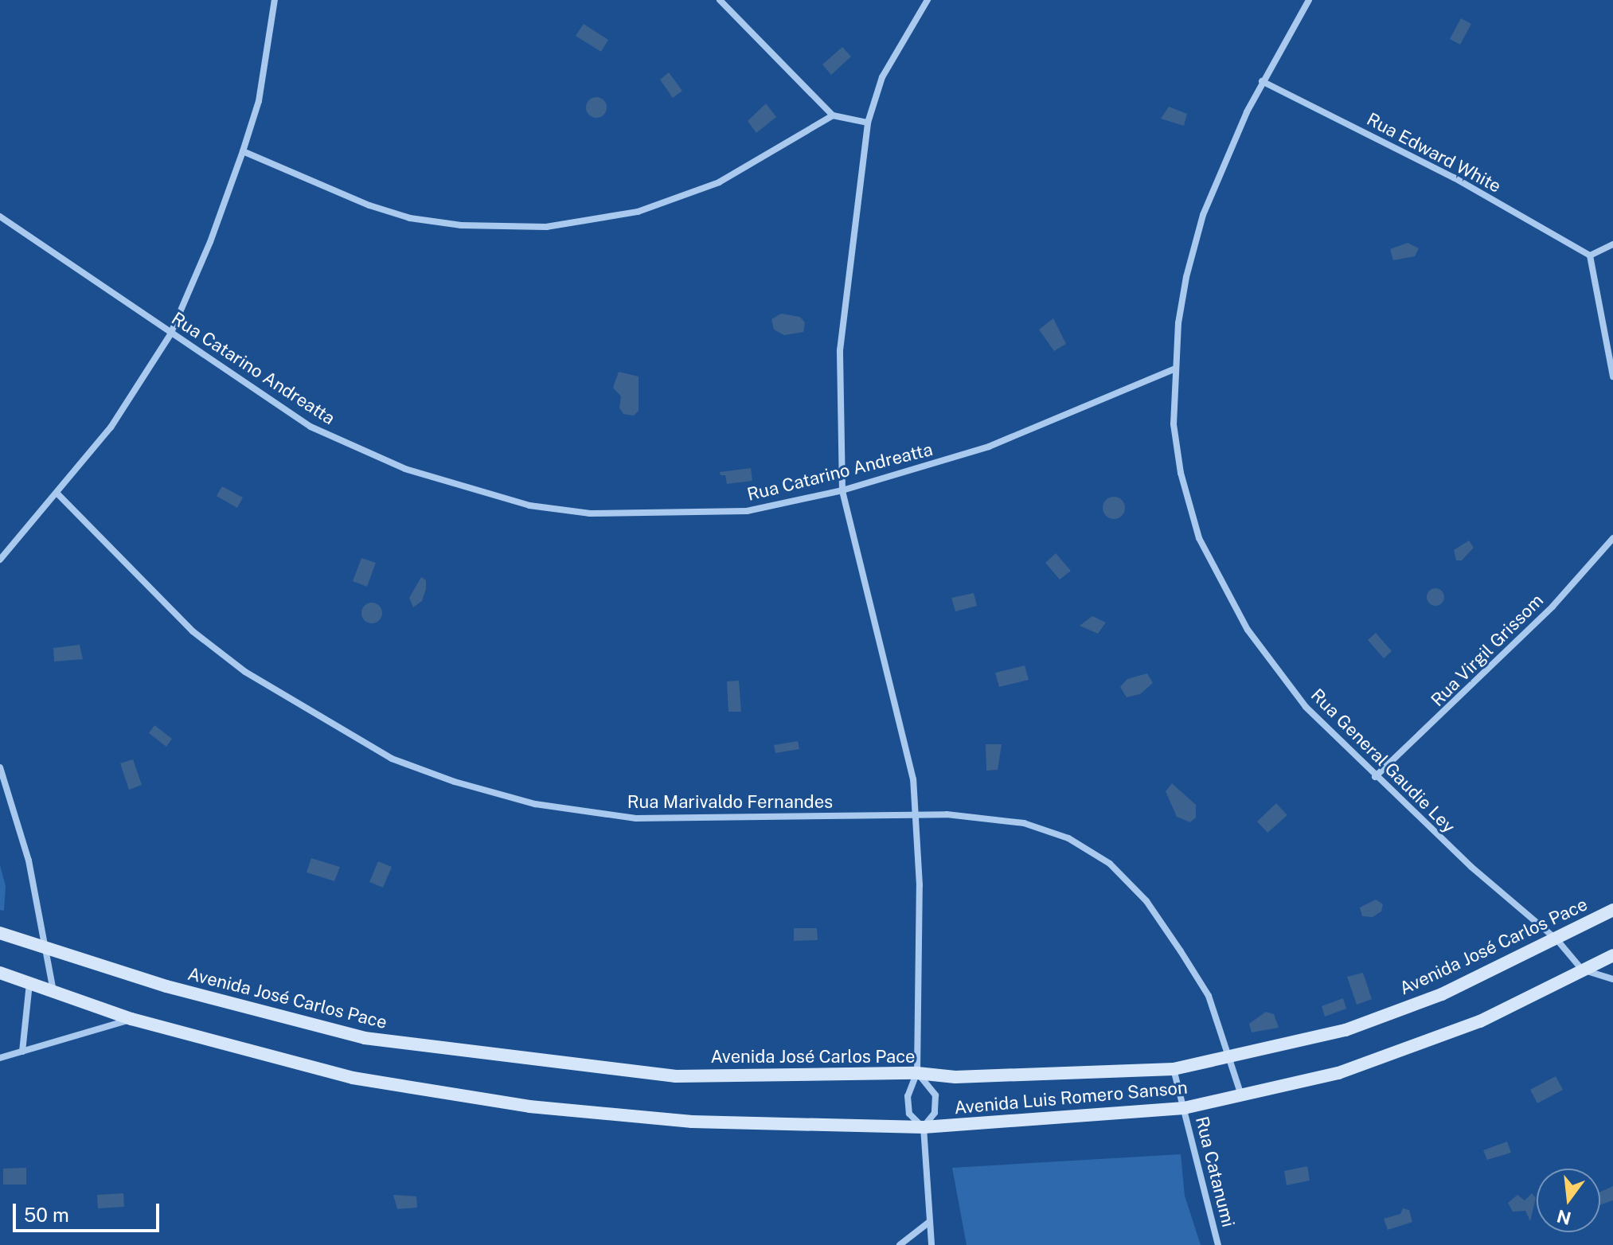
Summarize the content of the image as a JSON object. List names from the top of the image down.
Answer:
{
  "streets": {
    "main road": ["Avenida José Carlos Pace", "Avenida Luis Romero Sanson"],
    "street": [
      "Rua Edward White",
      "Rua Catarino Andreatta",
      "Rua Virgil Grissom",
      "Rua General Gaudie Ley",
      "Rua Marivaldo Fernandes",
      "Rua Catanumi"
    ]
  },
  "crossings": [
    ["Rua Edward White", "Rua General Gaudie Ley"],
    ["Rua Catarino Andreatta", "Rua General Gaudie Ley"],
    ["Rua Virgil Grissom", "Rua General Gaudie Ley"],
    ["Rua General Gaudie Ley", "Avenida José Carlos Pace"],
    ["Rua General Gaudie Ley", "Avenida Luis Romero Sanson"],
    ["Rua Marivaldo Fernandes", "Avenida José Carlos Pace"],
    ["Rua Marivaldo Fernandes", "Avenida Luis Romero Sanson"],
    ["Avenida José Carlos Pace", "Rua Catanumi"],
    ["Avenida Luis Romero Sanson", "Rua Catanumi"]
  ],
  "scale_bar": "50 m",
  "north": "bottom"
}
